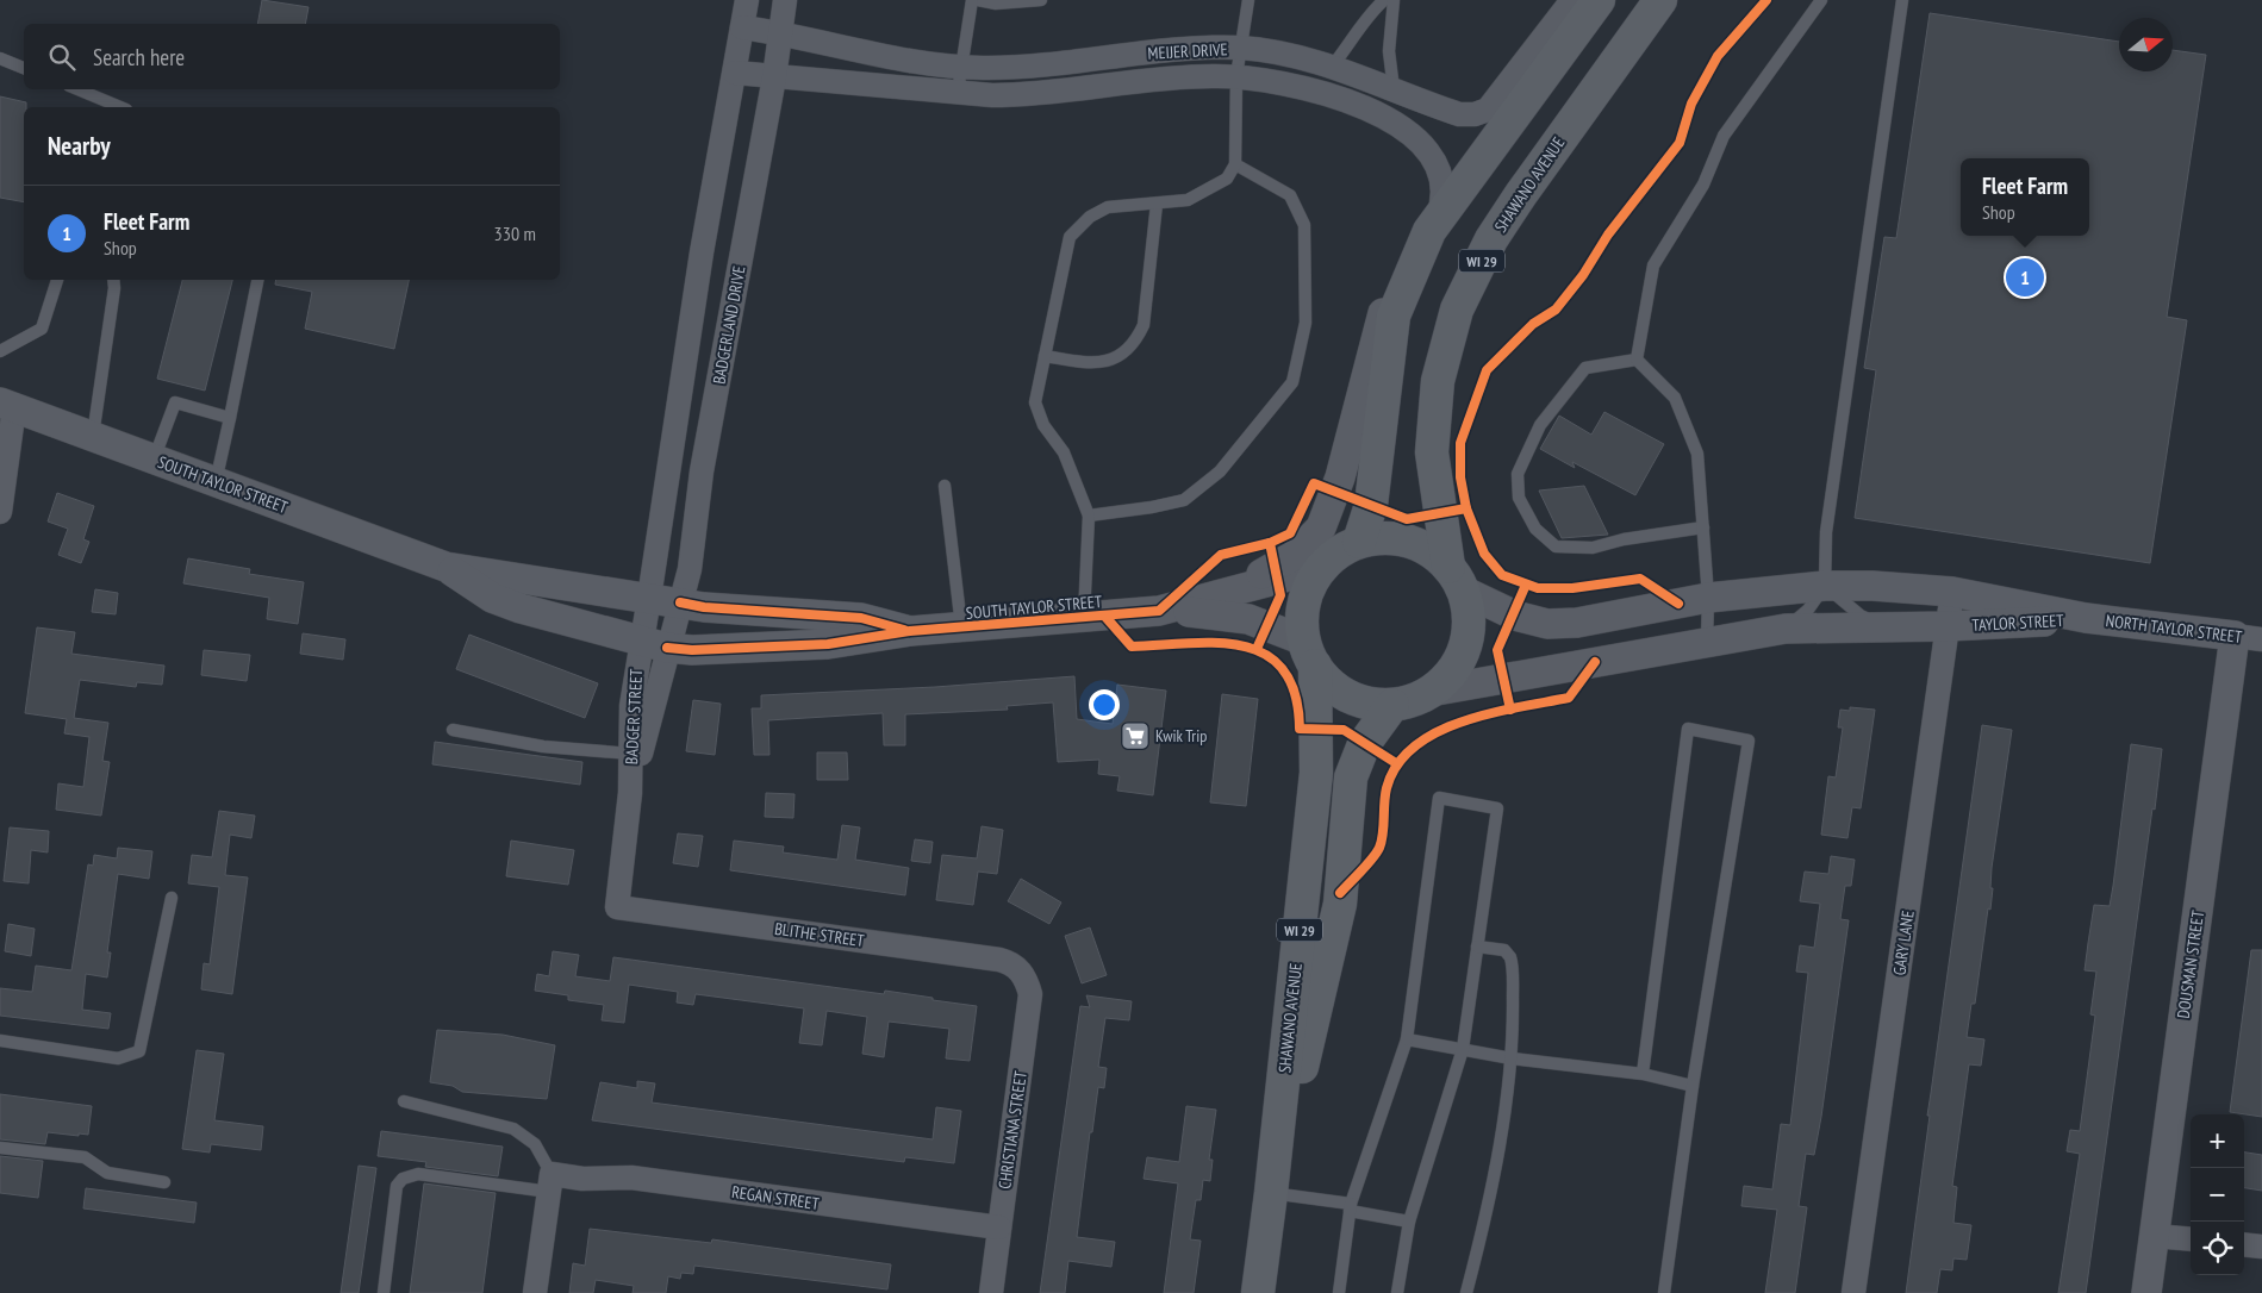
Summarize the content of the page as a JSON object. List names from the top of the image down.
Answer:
{
  "streets": {
    "main road": ["SHAWANO AVENUE", "WI 29"],
    "street": [
      "MEIJER DRIVE",
      "BADGERLAND DRIVE",
      "SOUTH TAYLOR STREET",
      "TAYLOR STREET",
      "NORTH TAYLOR STREET",
      "BADGER STREET",
      "BLITHE STREET",
      "GARY LANE",
      "DOUSMAN STREET",
      "CHRISTIANA STREET",
      "REGAN STREET"
    ]
  },
  "crossings": [
    ["MEIJER DRIVE", "BADGERLAND DRIVE"],
    ["SHAWANO AVENUE", "WI 29"],
    ["SHAWANO AVENUE", "SOUTH TAYLOR STREET"],
    ["SHAWANO AVENUE", "TAYLOR STREET"],
    ["WI 29", "SOUTH TAYLOR STREET"],
    ["WI 29", "TAYLOR STREET"],
    ["BADGERLAND DRIVE", "SOUTH TAYLOR STREET"],
    ["BADGERLAND DRIVE", "BADGER STREET"],
    ["SOUTH TAYLOR STREET", "TAYLOR STREET"],
    ["SOUTH TAYLOR STREET", "BADGER STREET"],
    ["TAYLOR STREET", "NORTH TAYLOR STREET"],
    ["TAYLOR STREET", "GARY LANE"],
    ["NORTH TAYLOR STREET", "DOUSMAN STREET"],
    ["BADGER STREET", "BLITHE STREET"],
    ["BLITHE STREET", "CHRISTIANA STREET"],
    ["CHRISTIANA STREET", "REGAN STREET"]
  ],
  "places": {
    "supermarket": ["Kwik Trip"]
  },
  "north": "right",
  "page": {
    "search": "Search here",
    "heading": "Nearby",
    "popup": ["Fleet Farm", "Shop"],
    "list": [
      {
        "mark": "1",
        "name": "Fleet Farm",
        "note": "Shop",
        "value": "330 m"
      }
    ],
    "pins": "1",
    "map_buttons": ["+", "−"]
  }
}
